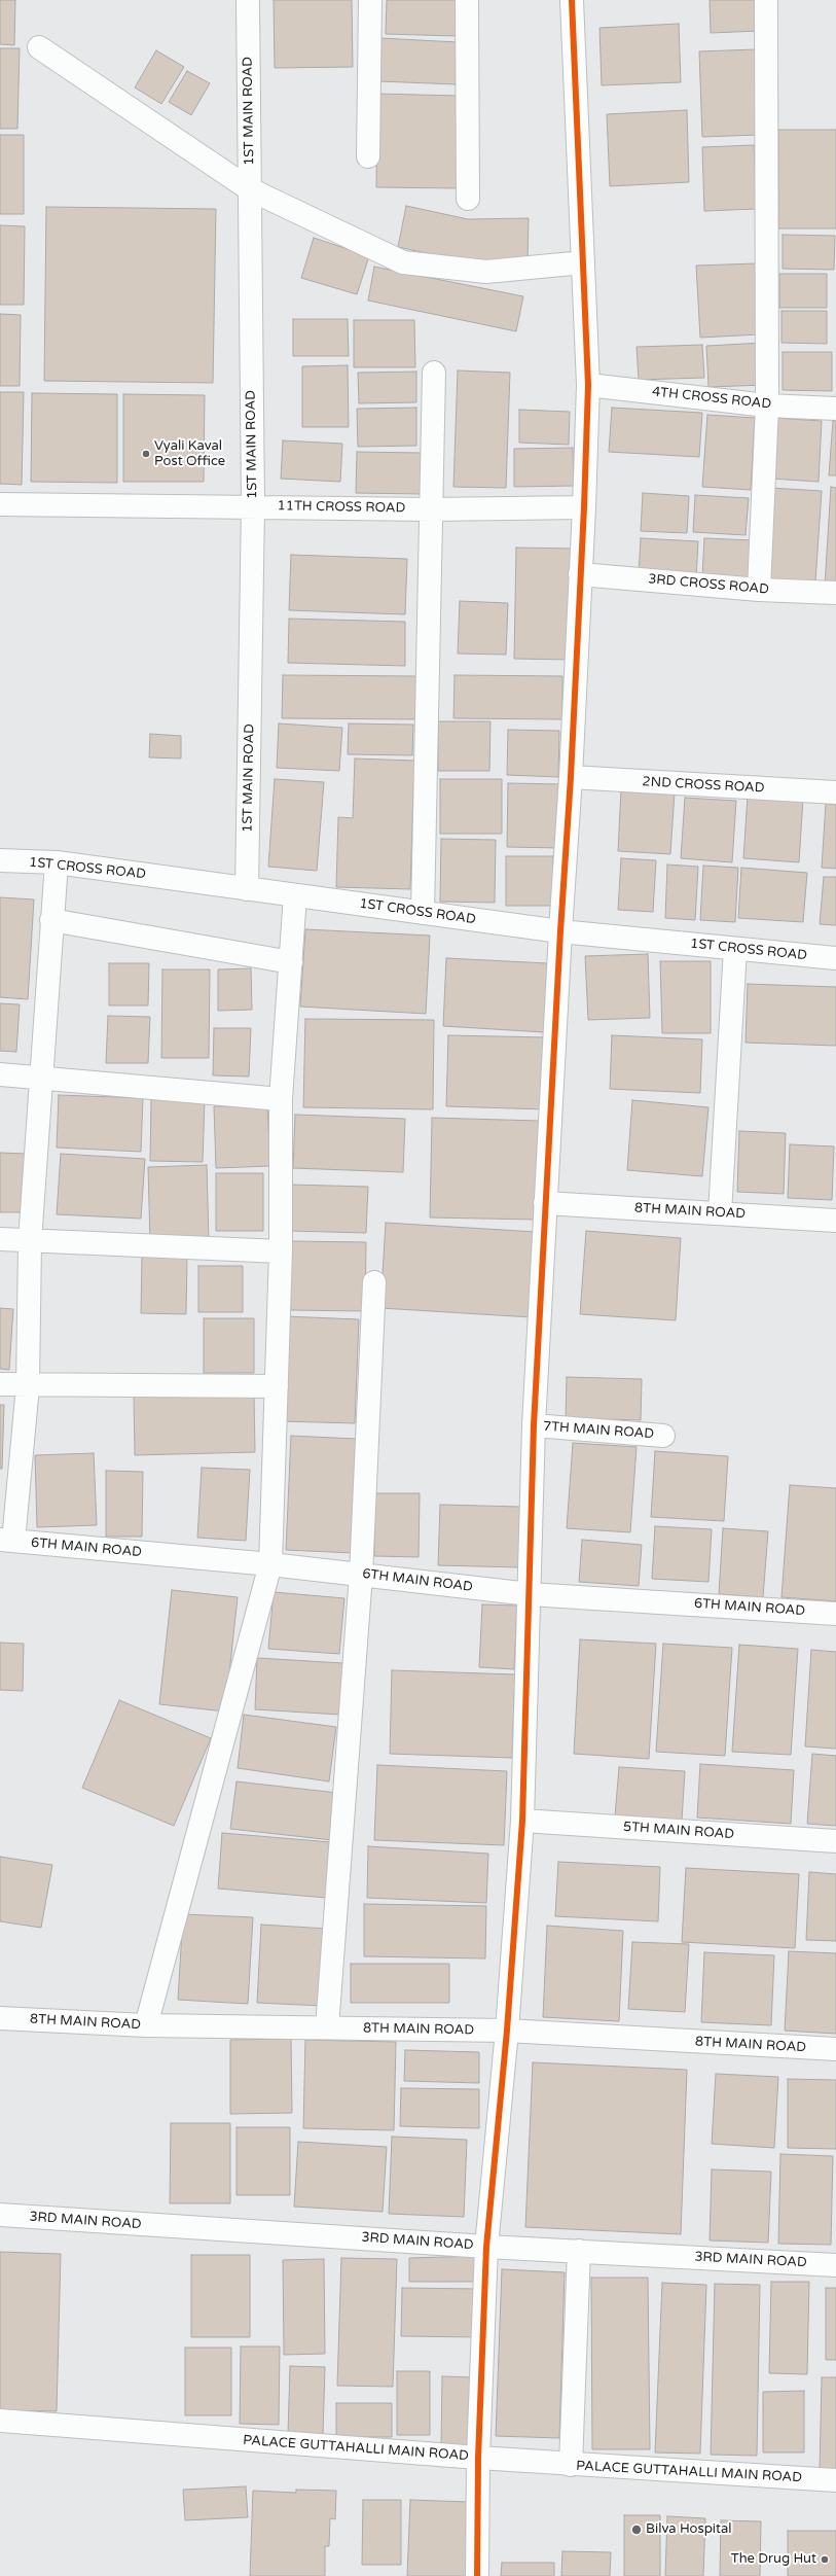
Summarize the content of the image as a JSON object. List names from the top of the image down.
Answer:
{
  "streets": {
    "street": [
      "1ST MAIN ROAD",
      "4TH CROSS ROAD",
      "11TH CROSS ROAD",
      "3RD CROSS ROAD",
      "2ND CROSS ROAD",
      "1ST CROSS ROAD",
      "8TH MAIN ROAD",
      "7TH MAIN ROAD",
      "6TH MAIN ROAD",
      "5TH MAIN ROAD",
      "3RD MAIN ROAD",
      "PALACE GUTTAHALLI MAIN ROAD"
    ]
  },
  "crossings": [
    ["1ST MAIN ROAD", "11TH CROSS ROAD"],
    ["1ST MAIN ROAD", "1ST CROSS ROAD"]
  ],
  "places": ["Vyali Kaval Post Office", "Bilva Hospital", "The Drug Hut"]
}
